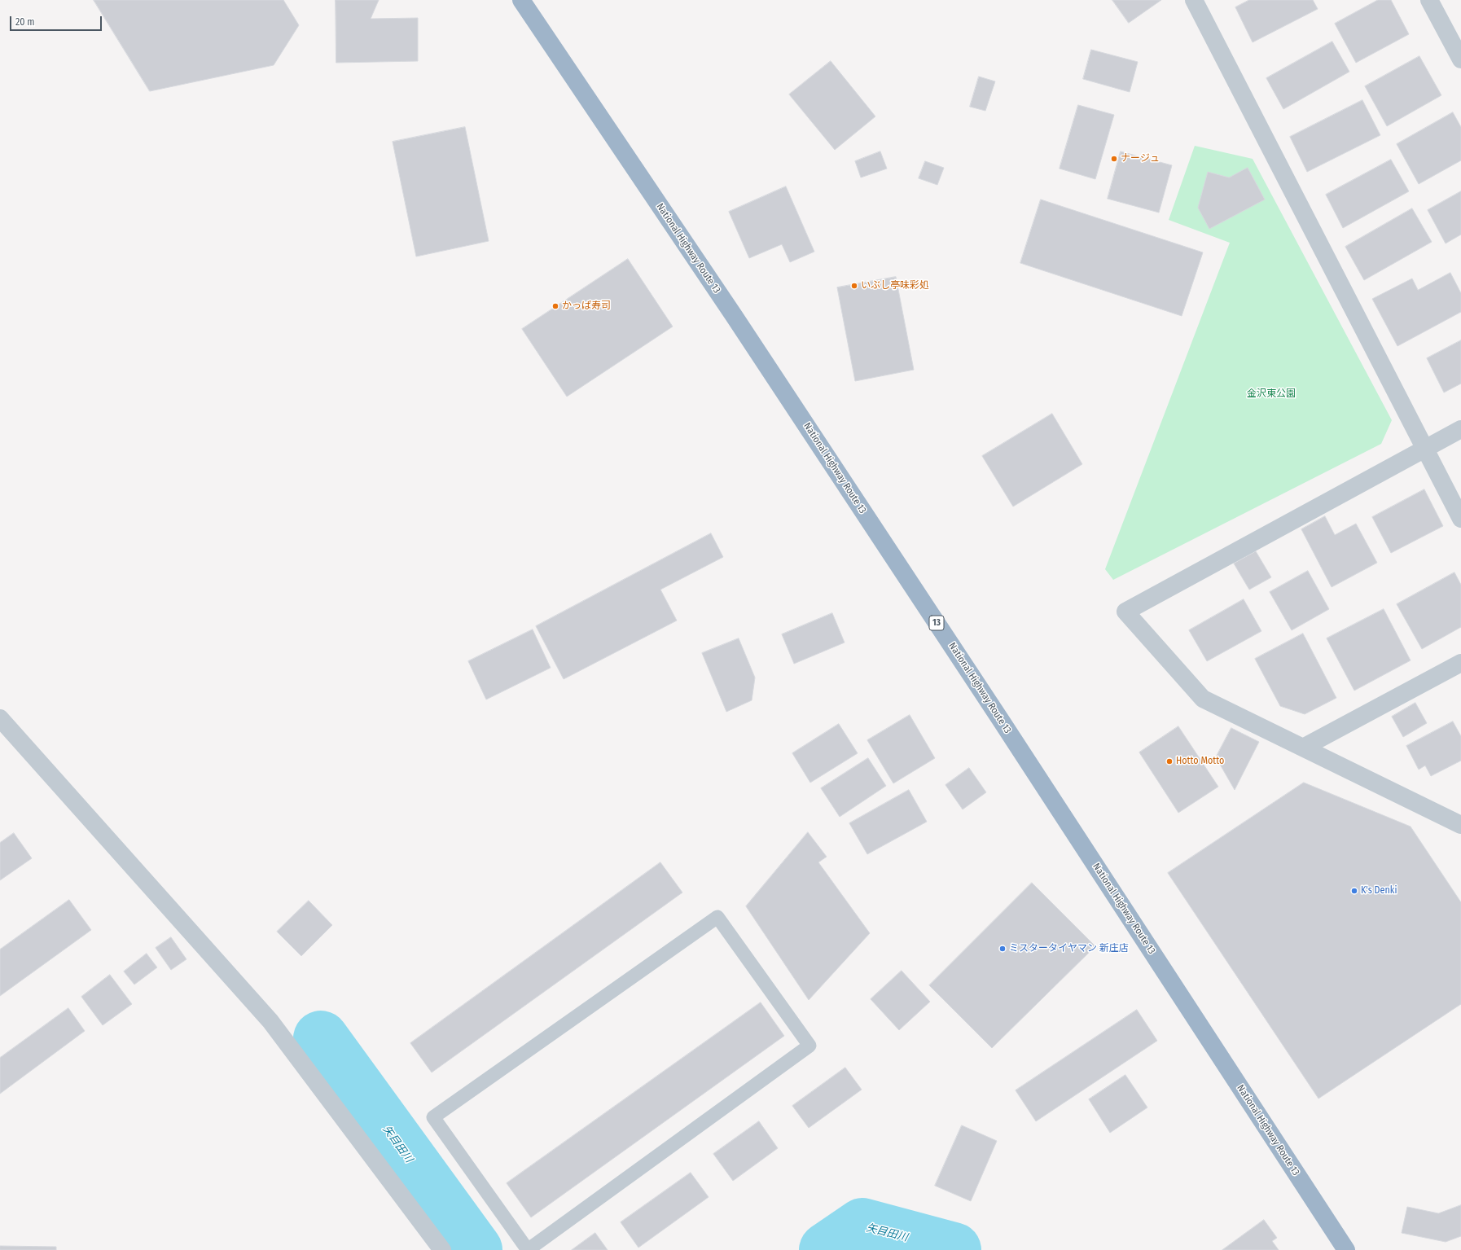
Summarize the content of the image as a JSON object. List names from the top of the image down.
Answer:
{
  "streets": {
    "highway": ["National Highway Route 13", "13"]
  },
  "water": ["矢目田川"],
  "parks": ["金沢東公園"],
  "places": [
    "ナージュ",
    "いぶし亭味彩処",
    "かっぱ寿司",
    "Hotto Motto",
    "K's Denki",
    "ミスタータイヤマン 新庄店"
  ],
  "scale_bar": "20 m"
}
